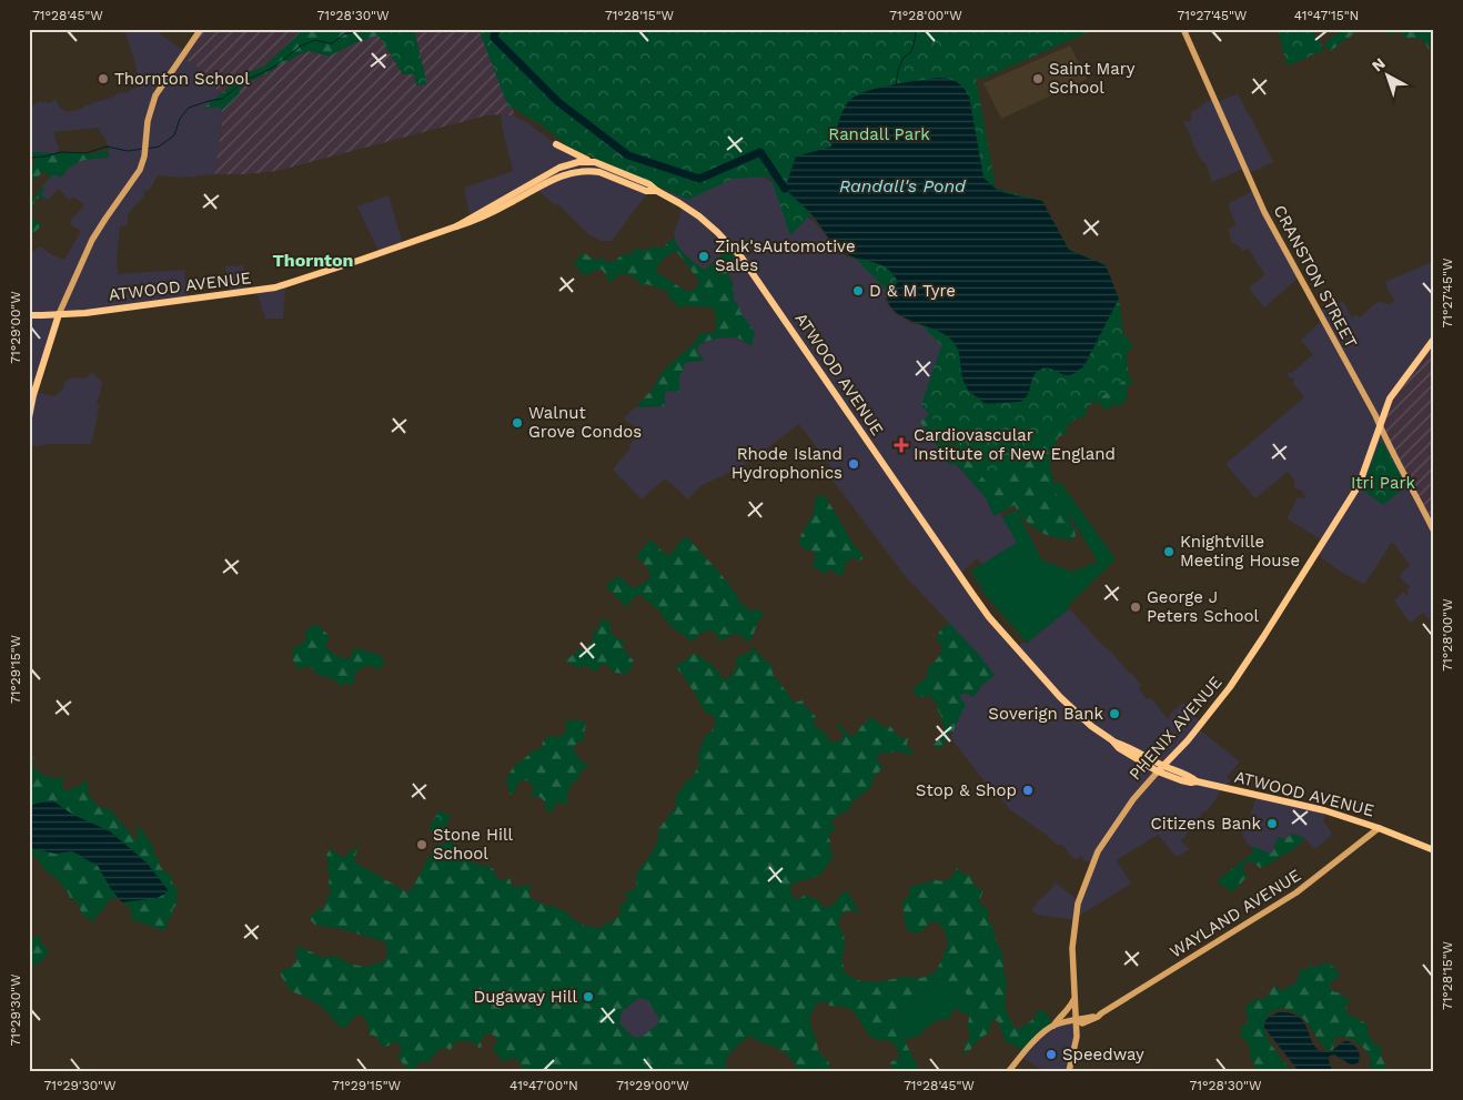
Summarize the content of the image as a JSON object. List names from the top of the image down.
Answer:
{
  "streets": {
    "main road": [
      "CRANSTON STREET",
      "ATWOOD AVENUE",
      "PHENIX AVENUE",
      "WAYLAND AVENUE"
    ]
  },
  "crossings": [
    ["CRANSTON STREET", "PHENIX AVENUE"],
    ["ATWOOD AVENUE", "PHENIX AVENUE"],
    ["ATWOOD AVENUE", "WAYLAND AVENUE"],
    ["PHENIX AVENUE", "WAYLAND AVENUE"]
  ],
  "districts": ["Thornton"],
  "water": ["Randall's Pond"],
  "parks": ["Randall Park", "Itri Park"],
  "places": {
    "other": [
      "Thornton School",
      "Saint Mary School",
      "Zink'sAutomotive Sales",
      "D & M Tyre",
      "Walnut Grove Condos",
      "Rhode Island Hydrophonics",
      "Knightville Meeting House",
      "George J Peters School",
      "Soverign Bank",
      "Stop & Shop",
      "Citizens Bank",
      "Stone Hill School",
      "Dugaway Hill",
      "Speedway"
    ],
    "health": ["Cardiovascular Institute of New England"]
  },
  "north": "top left",
  "coordinates": [
    "71°28'45\"W",
    "71°28'30\"W",
    "71°28'15\"W",
    "71°28'00\"W",
    "71°27'45\"W",
    "41°47'15\"N",
    "71°29'00\"W",
    "71°29'15\"W",
    "71°29'30\"W",
    "41°47'00\"N"
  ]
}
